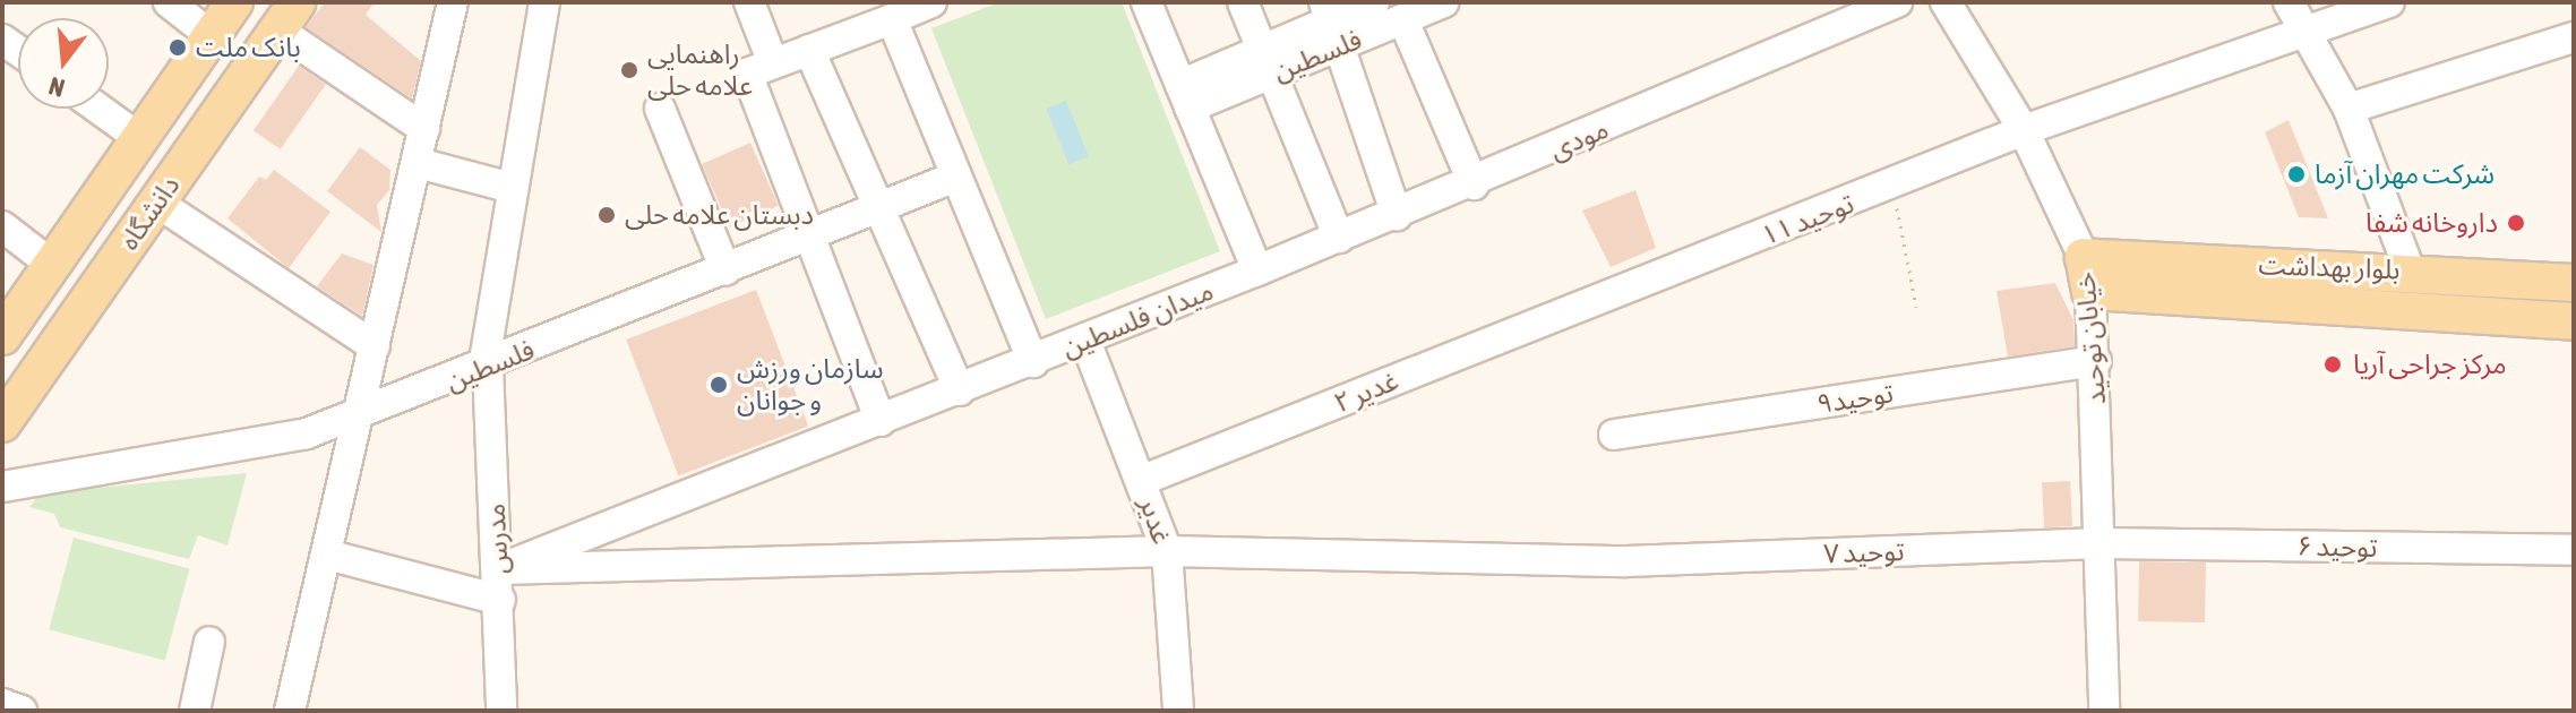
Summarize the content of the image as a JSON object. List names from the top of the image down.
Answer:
{
  "streets": {
    "main road": ["دانشگاه", "بلوار بهداشت"],
    "street": [
      "فلسطین",
      "مودی",
      "توحید ۱۱",
      "میدان فلسطین",
      "خیابان توحید",
      "غدیر ۲",
      "توحید۹",
      "غدیر",
      "مدرس",
      "توحید ۶",
      "توحید ۷"
    ]
  },
  "crossings": [
    ["فلسطین", "میدان فلسطین"],
    ["فلسطین", "مدرس"],
    ["مودی", "میدان فلسطین"],
    ["توحید ۱۱", "خیابان توحید"],
    ["توحید ۱۱", "غدیر ۲"],
    ["بلوار بهداشت", "خیابان توحید"],
    ["میدان فلسطین", "غدیر"],
    ["خیابان توحید", "توحید۹"],
    ["خیابان توحید", "توحید ۶"],
    ["خیابان توحید", "توحید ۷"],
    ["غدیر ۲", "غدیر"],
    ["غدیر", "توحید ۷"],
    ["مدرس", "توحید ۷"],
    ["توحید ۶", "توحید ۷"]
  ],
  "places": [
    "بانک ملت",
    "راهنمایی علامه حلی",
    "شرکت مهران آزما",
    "دبستان علامه حلی",
    "داروخانه شفا",
    "مرکز جراحی آریا",
    "سازمان ورزش و جوانان"
  ],
  "north": "bottom"
}
